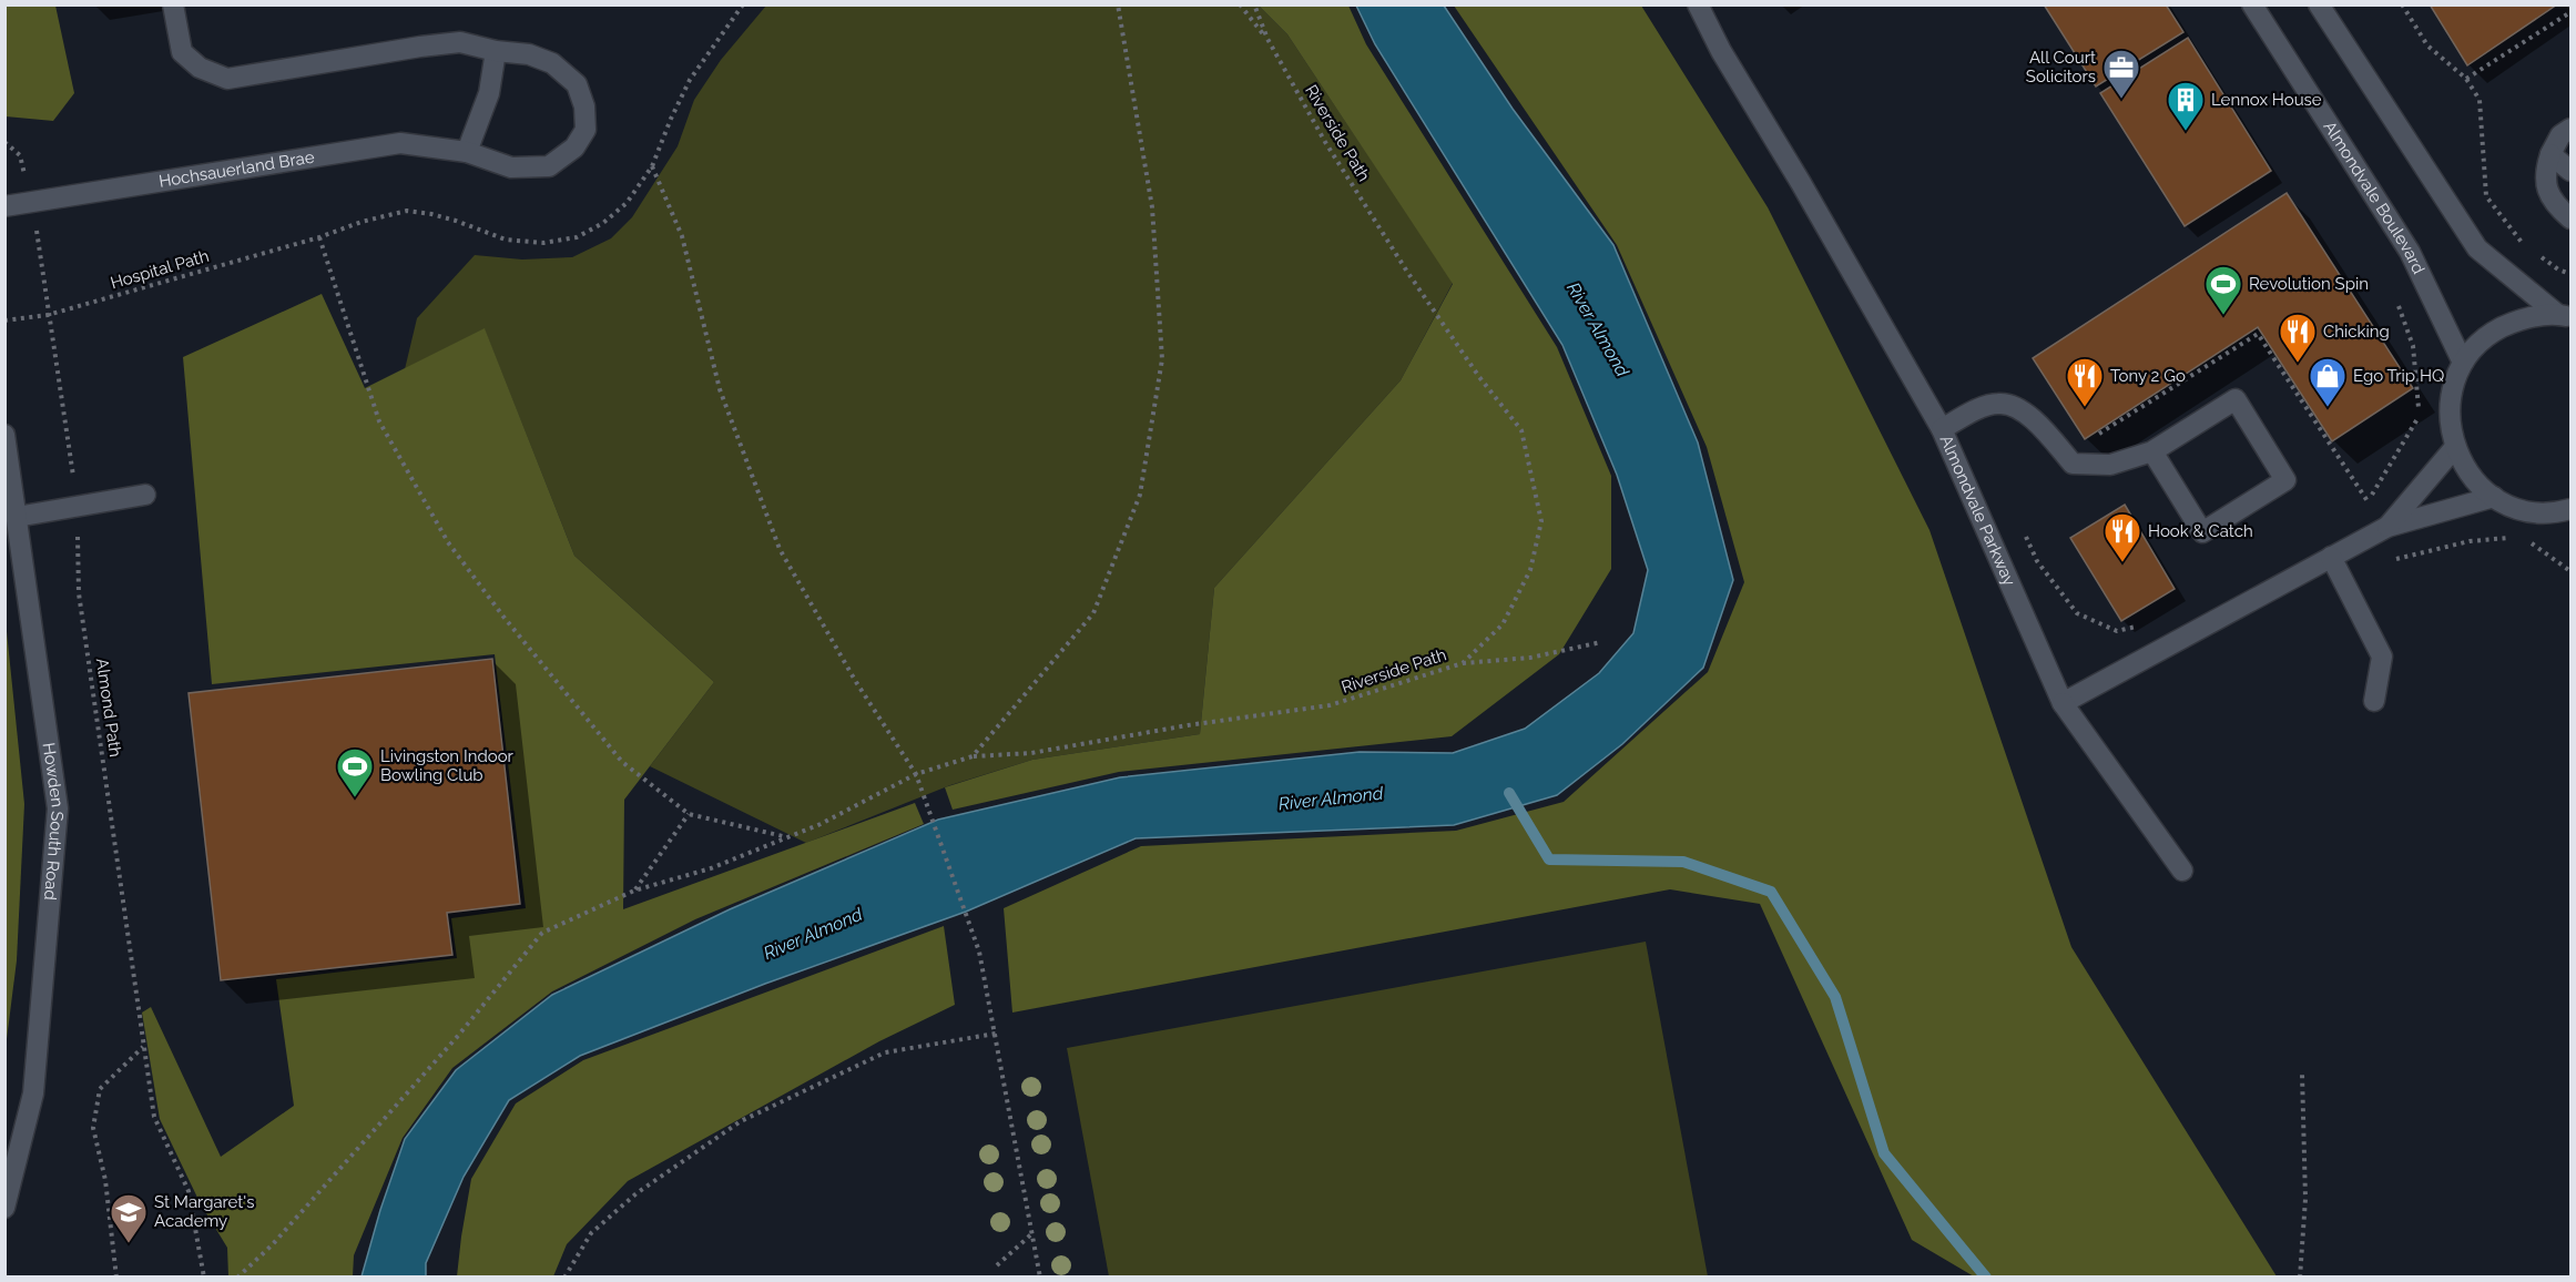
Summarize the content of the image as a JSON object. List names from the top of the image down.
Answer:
{
  "streets": {
    "street": [
      "Hochsauerland Brae",
      "Almondvale Boulevard",
      "Almondvale Parkway",
      "Howden South Road"
    ],
    "path": ["Riverside Path", "Hospital Path", "Almond Path"]
  },
  "crossings": [
    ["Hochsauerland Brae", "Almond Path"],
    ["Hospital Path", "Almond Path"]
  ],
  "water": ["River Almond"],
  "places": {
    "office": ["All Court Solicitors"],
    "building": ["Lennox House"],
    "sports": ["Revolution Spin", "Livingston Indoor Bowling Club"],
    "restaurant": ["Chicking", "Tony 2 Go", "Hook & Catch"],
    "shop": ["Ego Trip HQ"],
    "school or university": ["St Margaret's Academy"]
  }
}
